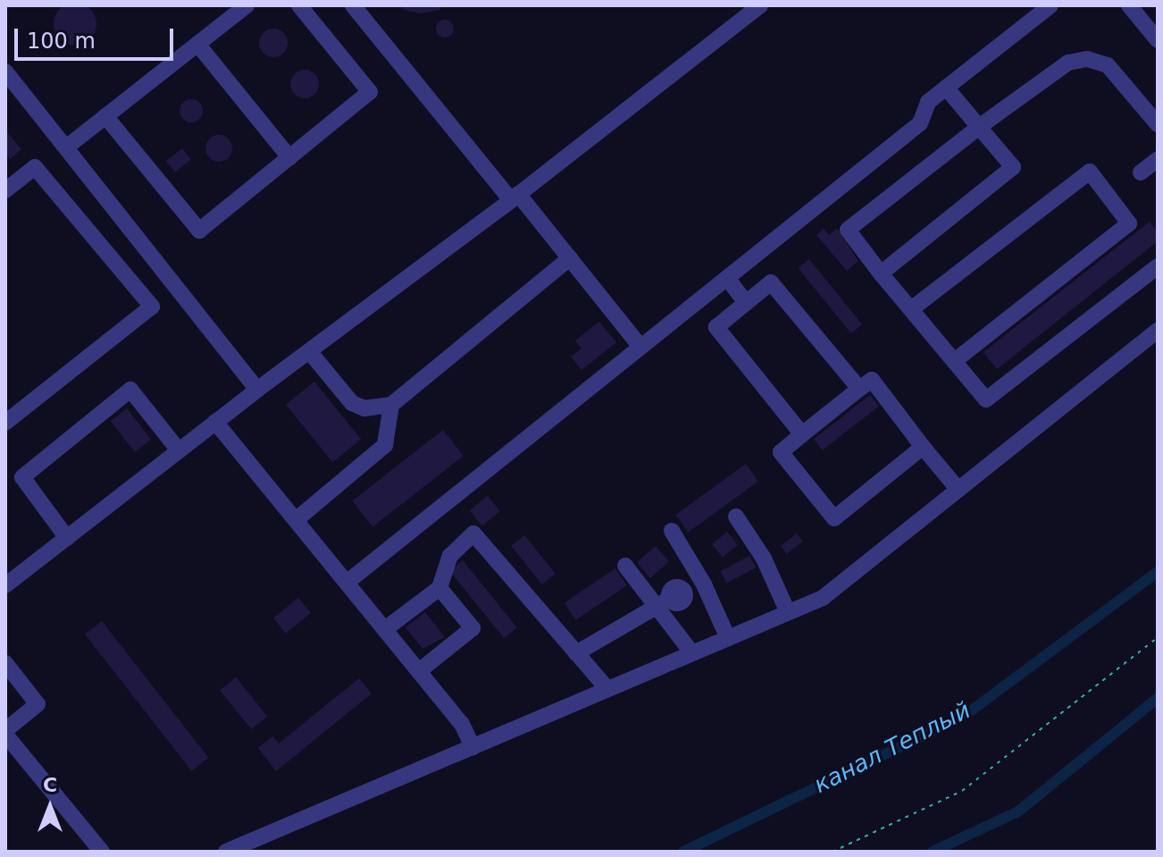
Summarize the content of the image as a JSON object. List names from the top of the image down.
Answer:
{
  "water": ["канал Теплый"],
  "scale_bar": "100 m",
  "north": "top"
}
